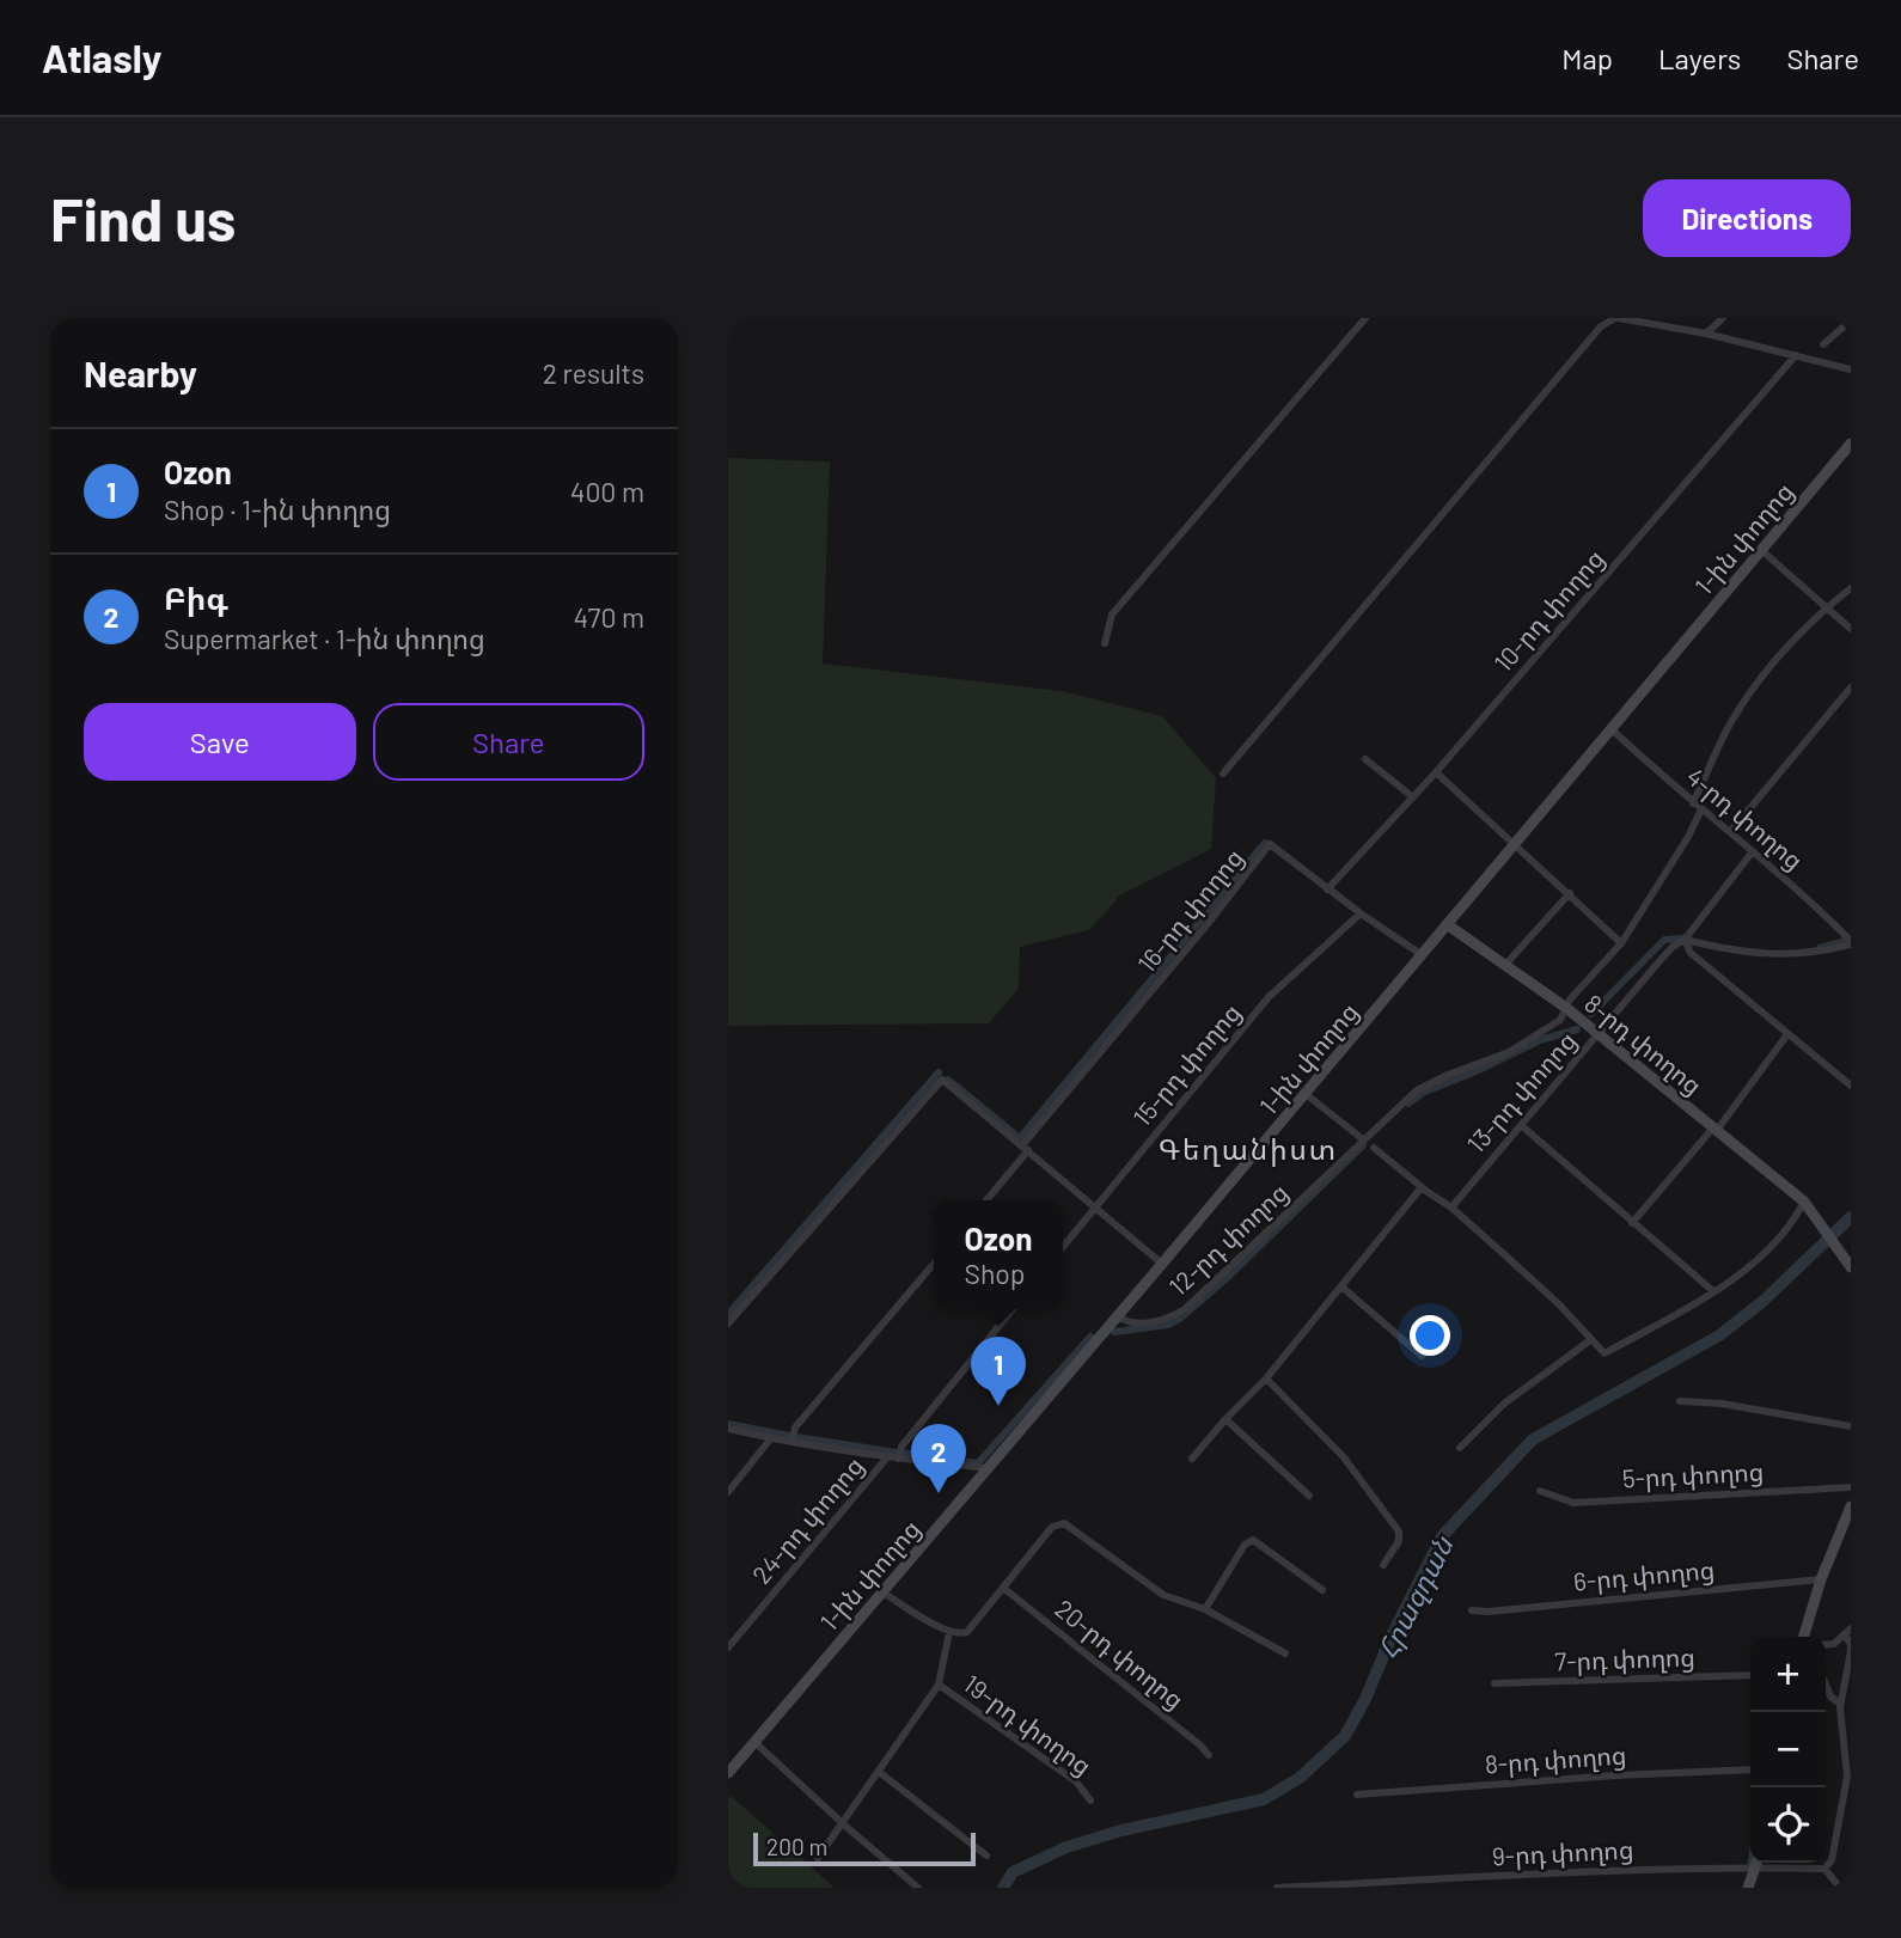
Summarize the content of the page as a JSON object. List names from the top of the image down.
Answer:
{
  "streets": {
    "main road": ["1-ին փողոց", "8-րդ փողոց"],
    "street": [
      "10-րդ փողոց",
      "4-րդ փողոց",
      "16-րդ փողոց",
      "15-րդ փողոց",
      "13-րդ փողոց",
      "12-րդ փողոց",
      "5-րդ փողոց",
      "24-րդ փողոց",
      "6-րդ փողոց",
      "20-րդ փողոց",
      "7-րդ փողոց",
      "19-րդ փողոց",
      "9-րդ փողոց"
    ]
  },
  "crossings": [
    ["1-ին փողոց", "4-րդ փողոց"],
    ["1-ին փողոց", "16-րդ փողոց"],
    ["1-ին փողոց", "8-րդ փողոց"],
    ["1-ին փողոց", "12-րդ փողոց"],
    ["10-րդ փողոց", "16-րդ փողոց"],
    ["4-րդ փողոց", "13-րդ փողոց"],
    ["4-րդ փողոց", "12-րդ փողոց"],
    ["16-րդ փողոց", "15-րդ փողոց"],
    ["8-րդ փողոց", "13-րդ փողոց"],
    ["8-րդ փողոց", "12-րդ փողոց"]
  ],
  "districts": ["Գեղանիստ"],
  "water": ["Հրազդան"],
  "scale_bar": "200 m",
  "page": {
    "header": "Atlasly",
    "nav": ["Map", "Layers", "Share"],
    "buttons": [
      "Directions",
      ["Save", "Share"]
    ],
    "title": "Find us",
    "heading": ["Nearby", "2 results"],
    "list": [
      {
        "mark": "1",
        "name": "Ozon",
        "note": "Shop · 1-ին փողոց",
        "value": "400 m"
      },
      {
        "mark": "2",
        "name": "Բիգ",
        "note": "Supermarket · 1-ին փողոց",
        "value": "470 m"
      }
    ],
    "popup": ["Ozon", "Shop"],
    "pins": ["1", "2"],
    "map_buttons": ["+", "−"],
    "scale": "200 m"
  }
}
